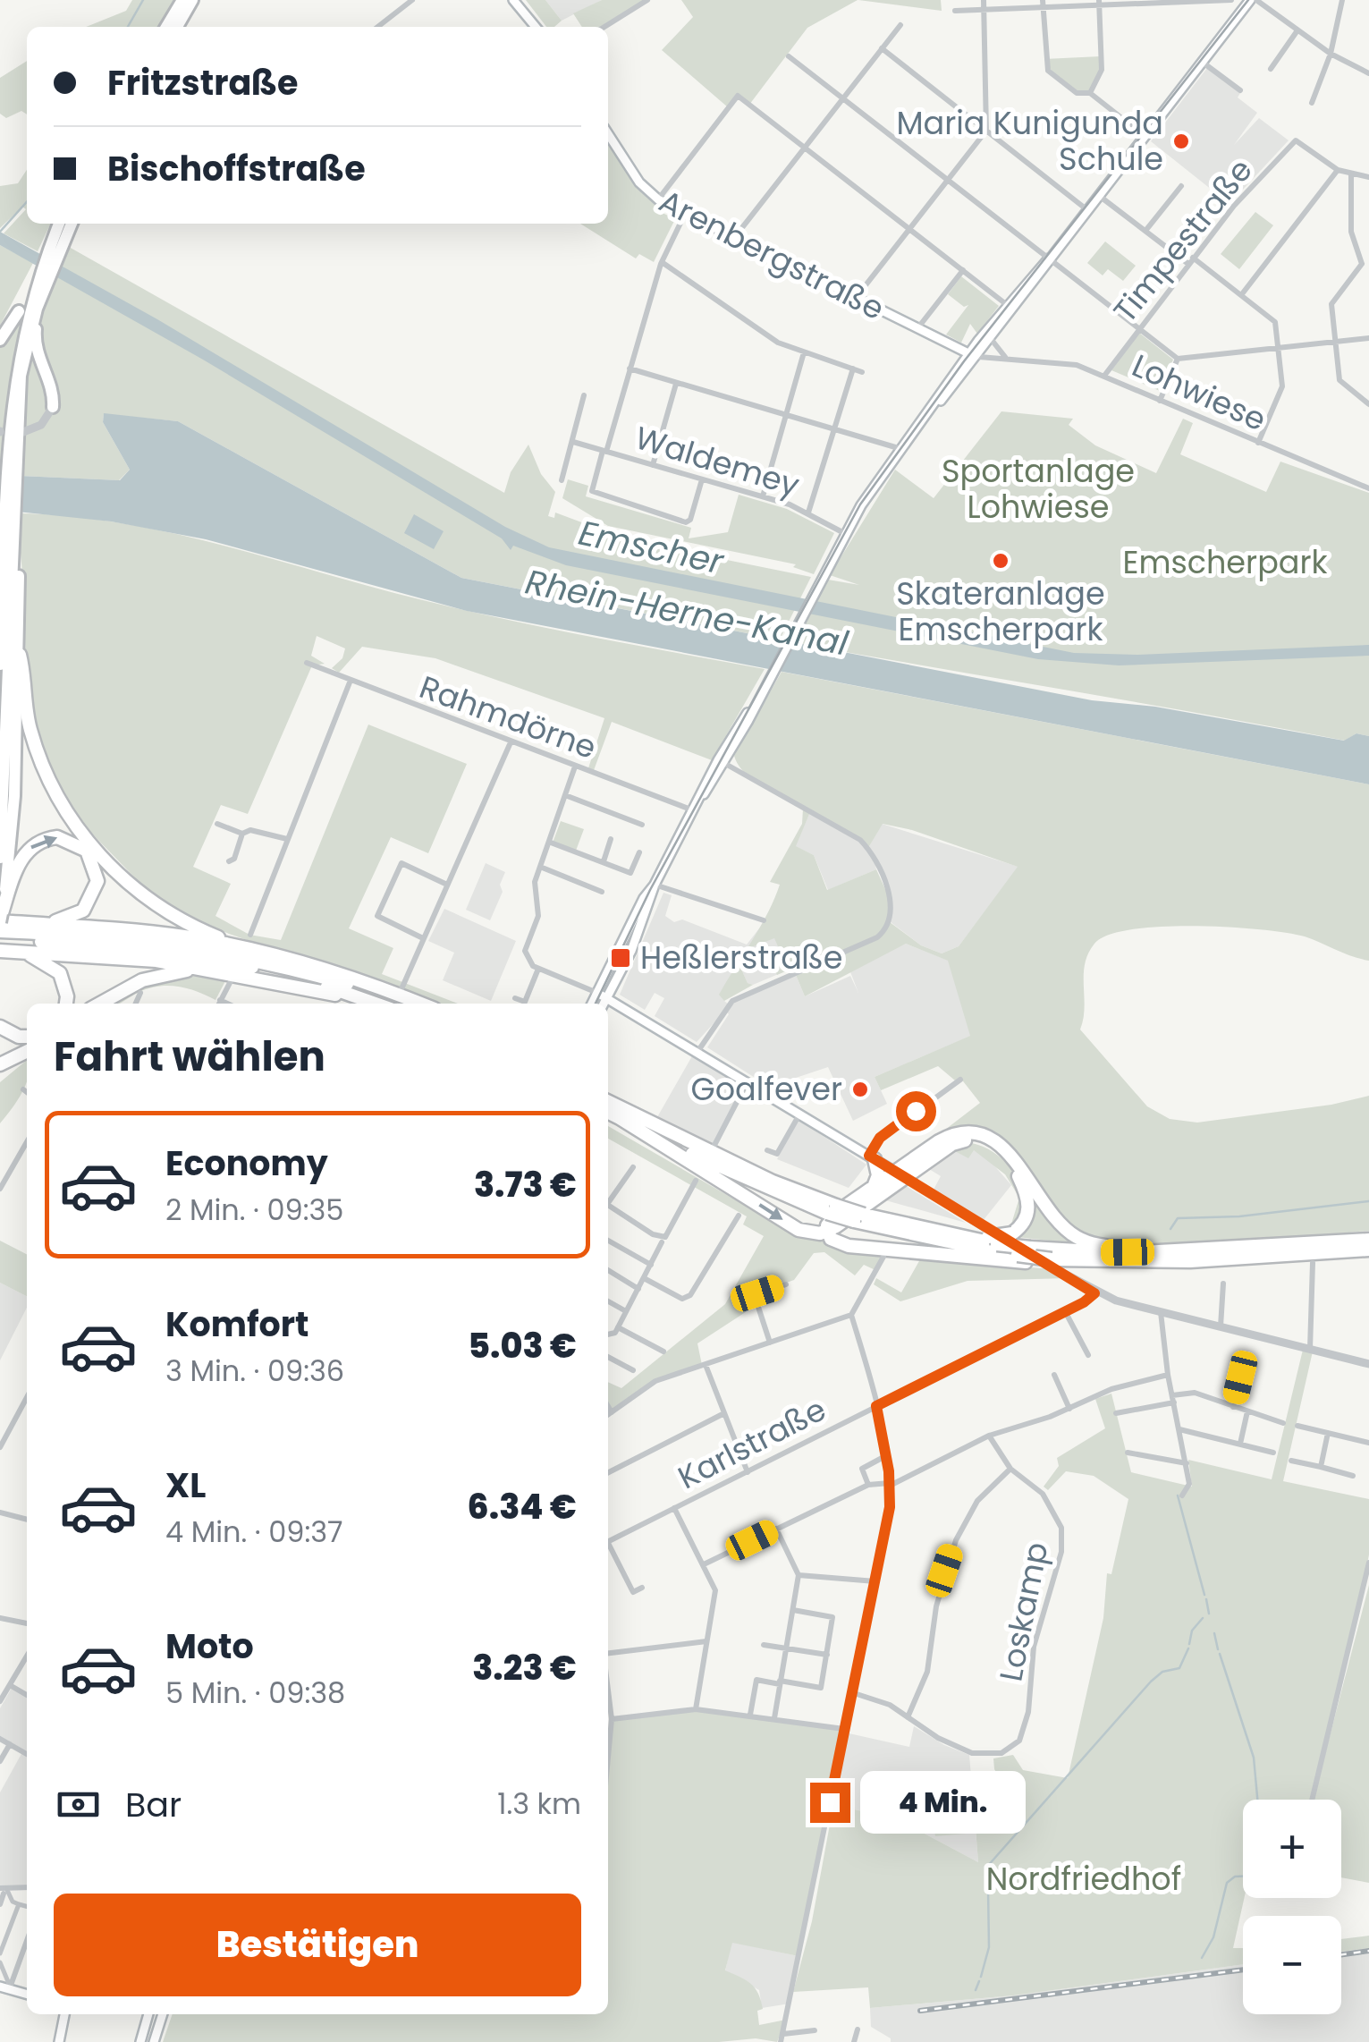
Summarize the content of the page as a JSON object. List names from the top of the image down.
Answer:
{
  "streets": {
    "main road": ["Arenbergstraße"],
    "street": [
      "Timpestraße",
      "Lohwiese",
      "Waldemey",
      "Rahmdörne",
      "Karlstraße",
      "Loskamp"
    ]
  },
  "crossings": [
    ["Timpestraße", "Lohwiese"],
    ["Arenbergstraße", "Lohwiese"]
  ],
  "water": ["Emscher", "Rhein-Herne-Kanal"],
  "parks": ["Sportanlage Lohwiese", "Emscherpark", "Nordfriedhof"],
  "places": {
    "other": ["Maria Kunigunda Schule", "Skateranlage Emscherpark", "Goalfever"],
    "transit": ["Heßlerstraße"]
  },
  "page": {
    "banner": ["Fritzstraße", "Bischoffstraße"],
    "heading": "Fahrt wählen",
    "list": [
      {
        "name": "Economy",
        "note": "2 Min. · 09:35",
        "value": "3.73 €"
      },
      {
        "name": "Komfort",
        "note": "3 Min. · 09:36",
        "value": "5.03 €"
      },
      {
        "name": "XL",
        "note": "4 Min. · 09:37",
        "value": "6.34 €"
      },
      {
        "name": "Moto",
        "note": "5 Min. · 09:38",
        "value": "3.23 €"
      }
    ],
    "pay": ["Bar", "1.3 km"],
    "bubble": "4 Min.",
    "map_buttons": ["+", "−"],
    "buttons": "Bestätigen"
  }
}
